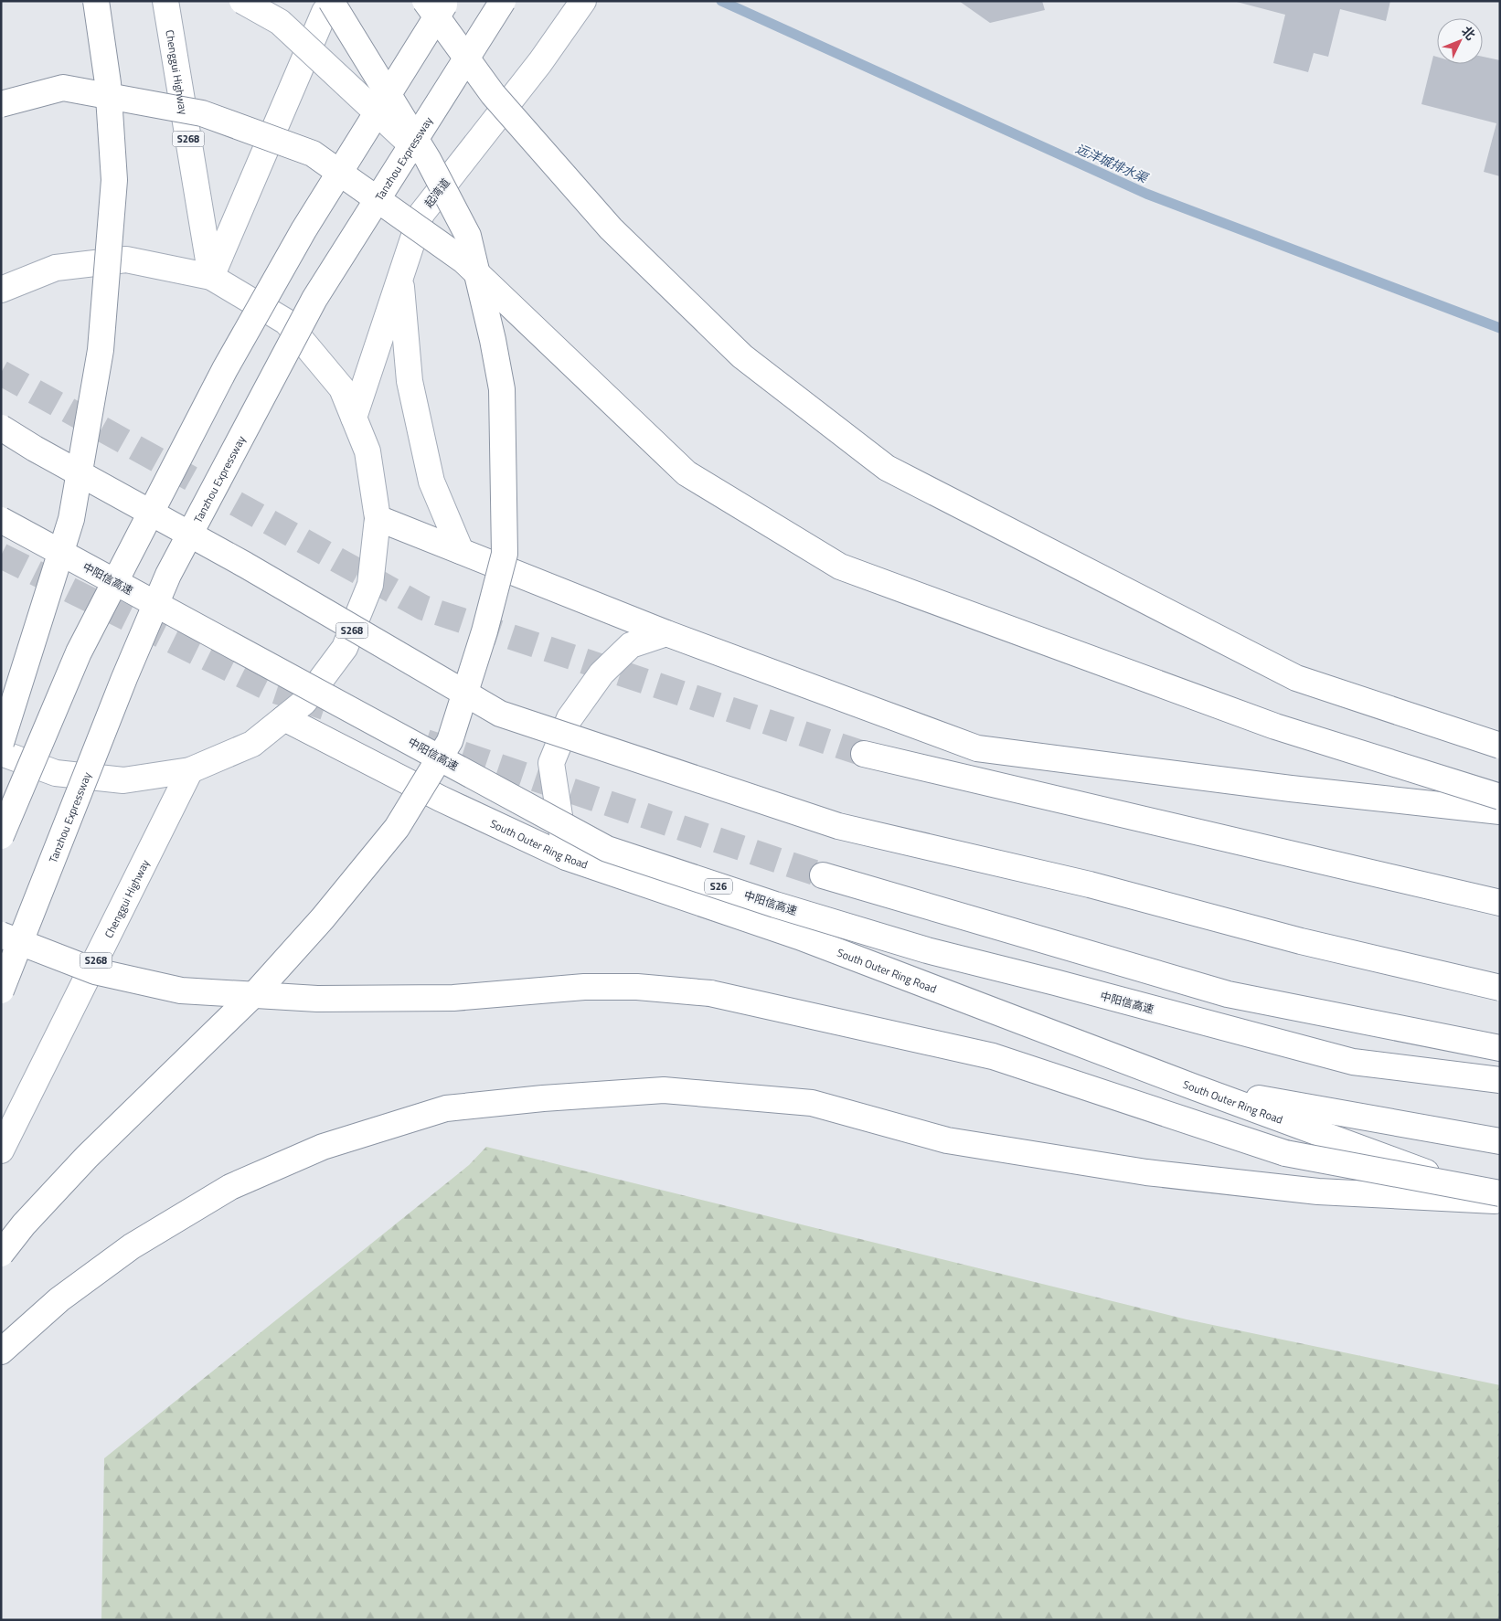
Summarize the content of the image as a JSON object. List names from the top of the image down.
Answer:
{
  "streets": {
    "main road": [
      "Chenggui Highway",
      "S268",
      "Tanzhou Expressway",
      "起湾道",
      "中阳信高速",
      "South Outer Ring Road",
      "S26"
    ]
  },
  "crossings": [
    ["Chenggui Highway", "S268"],
    ["S268", "起湾道"],
    ["S268", "South Outer Ring Road"]
  ],
  "water": ["远洋城排水渠"],
  "north": "top right"
}
